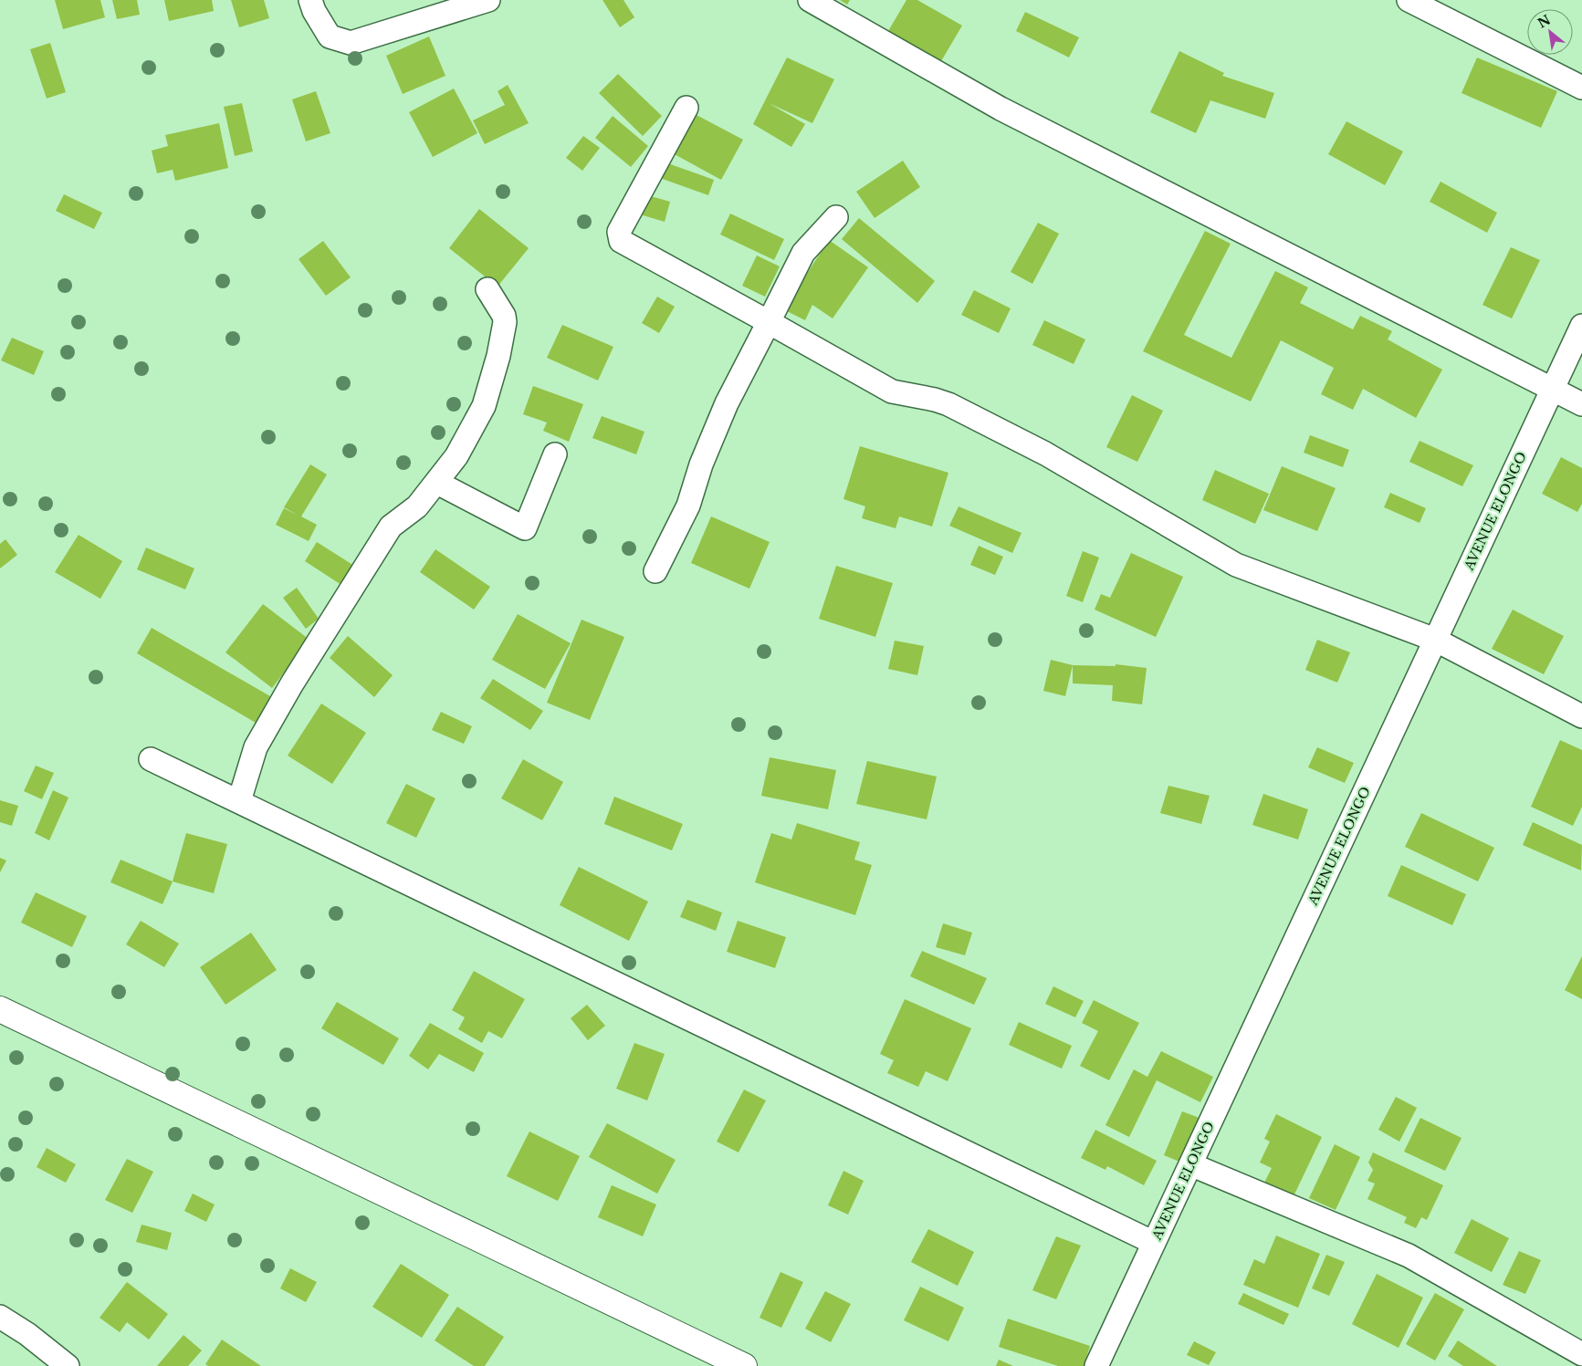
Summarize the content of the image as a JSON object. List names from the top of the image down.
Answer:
{
  "streets": {
    "street": ["AVENUE ELONGO"]
  },
  "north": "top left"
}
